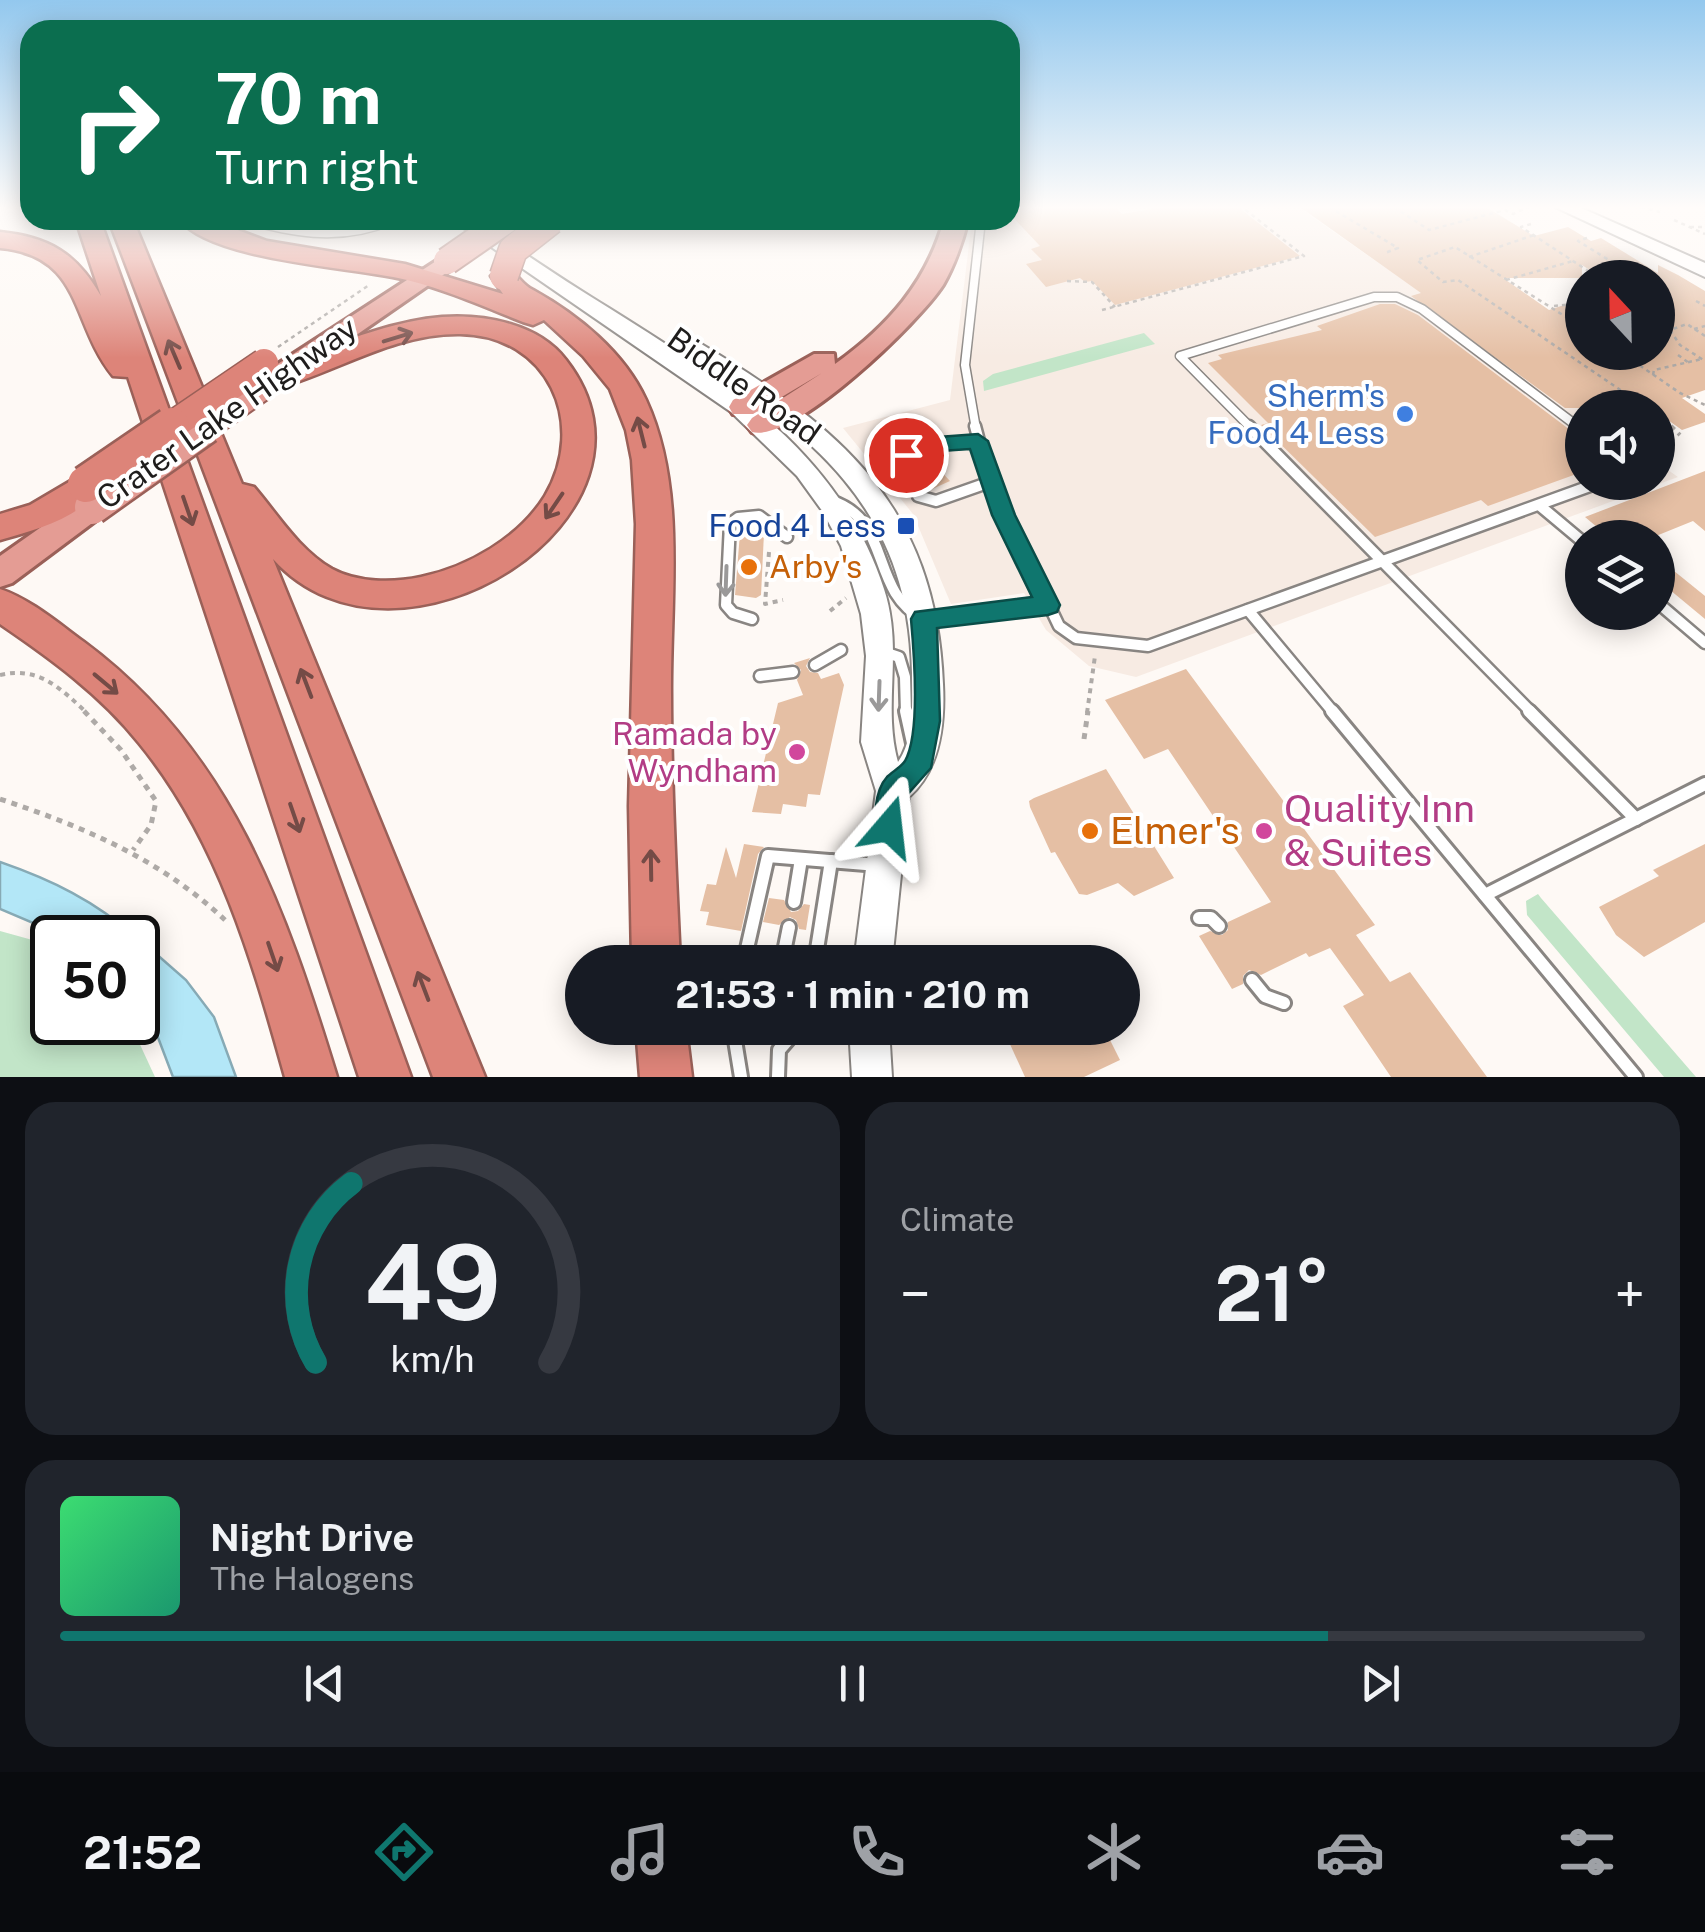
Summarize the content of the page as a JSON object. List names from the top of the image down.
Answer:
{
  "streets": {
    "highway": ["Crater Lake Highway"],
    "main road": ["Biddle Road"]
  },
  "places": {
    "other": [
      "Sherm's Food 4 Less",
      "Arby's",
      "Ramada by Wyndham",
      "Elmer's",
      "Quality Inn & Suites"
    ],
    "transit": ["Food 4 Less"]
  },
  "north": "top",
  "page": {
    "turn": ["70 m", "Turn right"],
    "limit": "50",
    "trip": "21:53 · 1 min · 210 m",
    "tile": "Climate",
    "heat": ["−", "21°", "+"],
    "song": ["Night Drive", "The Halogens"],
    "tabs": "21:52",
    "gauge": ["49", "km/h"]
  }
}
